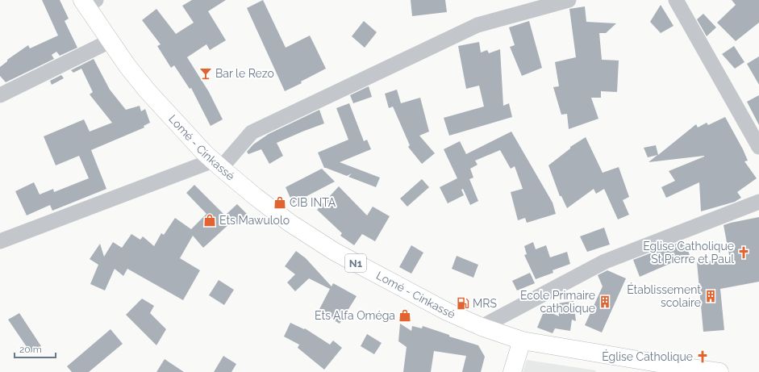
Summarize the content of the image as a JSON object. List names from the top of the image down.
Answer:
{
  "streets": {
    "main road": ["Lomé - Cinkassé", "N1"]
  },
  "places": {
    "bar": ["Bar le Rezo"],
    "shop": ["CIB INTA", "Ets Mawulolo", "Ets Alfa Oméga"],
    "church": ["Eglise Catholique St Pierre et Paul", "Église Catholique"],
    "building": ["Établissement scolaire", "Ecole Primaire catholique"],
    "fuel station": ["MRS"]
  },
  "scale_bar": "20 m"
}
